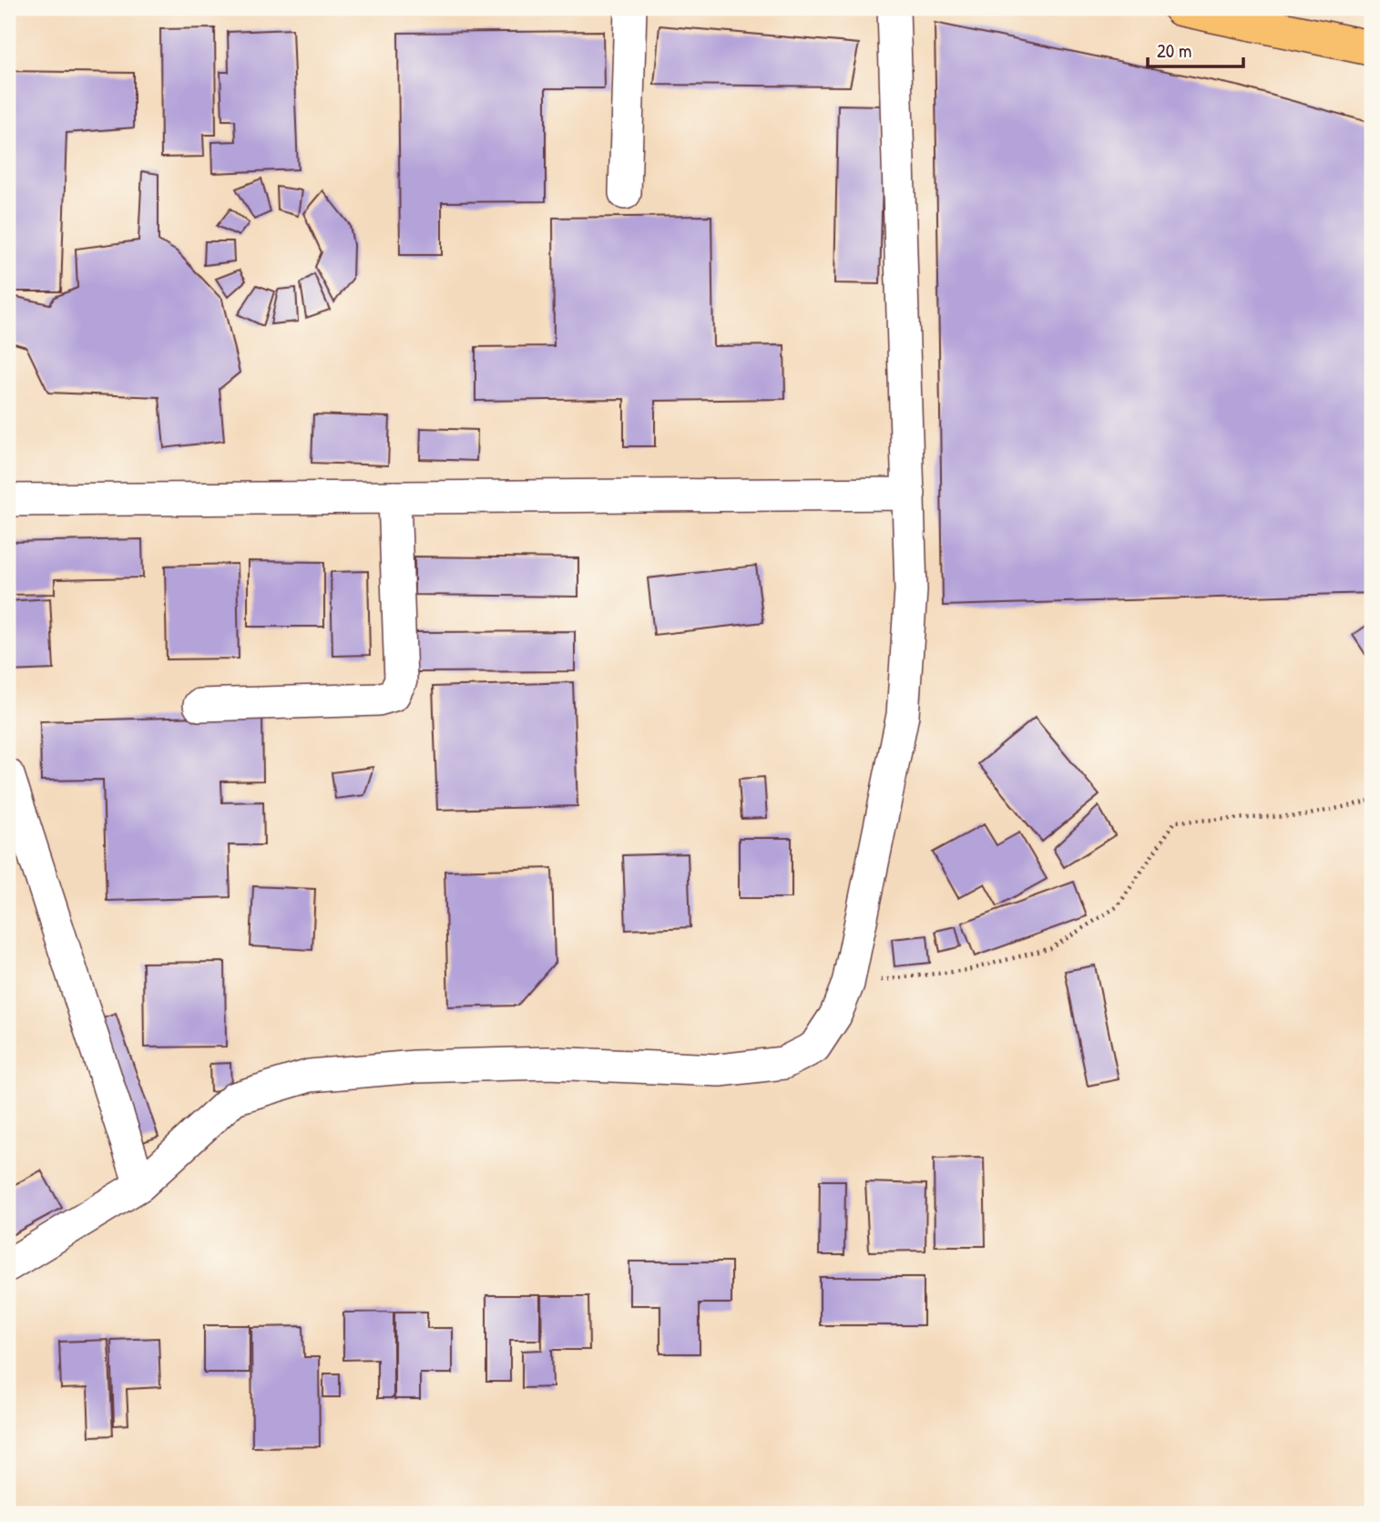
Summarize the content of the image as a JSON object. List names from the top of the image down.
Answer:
{
  "scale_bar": "20 m"
}
